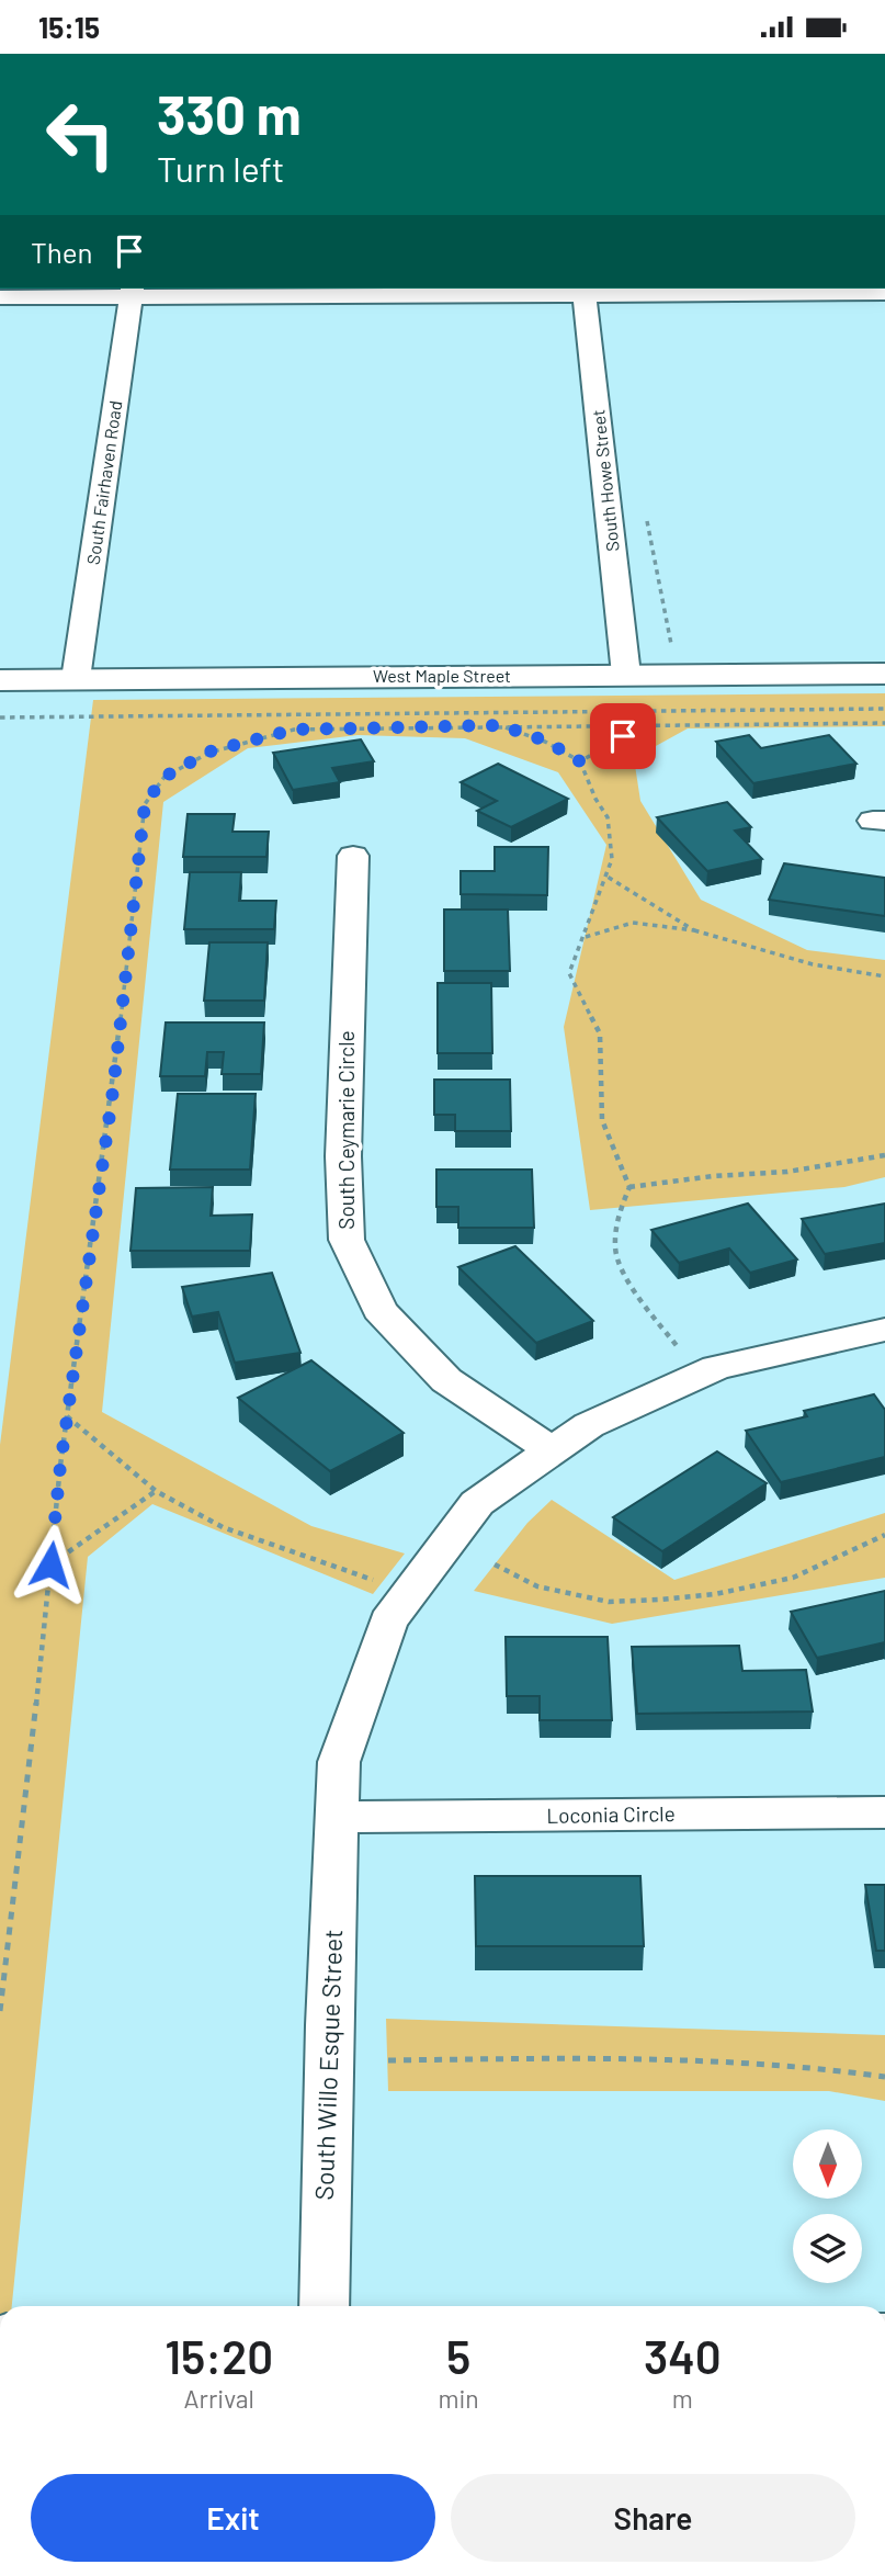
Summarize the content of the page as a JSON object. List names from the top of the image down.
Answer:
{
  "streets": {
    "main road": ["West Maple Street"],
    "street": [
      "South Howe Street",
      "South Fairhaven Road",
      "South Ceymarie Circle",
      "Loconia Circle",
      "South Willo Esque Street"
    ]
  },
  "crossings": [
    ["South Howe Street", "West Maple Street"],
    ["South Fairhaven Road", "West Maple Street"],
    ["South Ceymarie Circle", "South Willo Esque Street"],
    ["Loconia Circle", "South Willo Esque Street"]
  ],
  "north": "bottom",
  "page": {
    "status": "15:15",
    "turn": ["330 m", "Turn left"],
    "then": "Then",
    "eta": [
      "15:20",
      "Arrival",
      "5",
      "min",
      "340",
      "m"
    ],
    "buttons": ["Exit", "Share"]
  }
}
